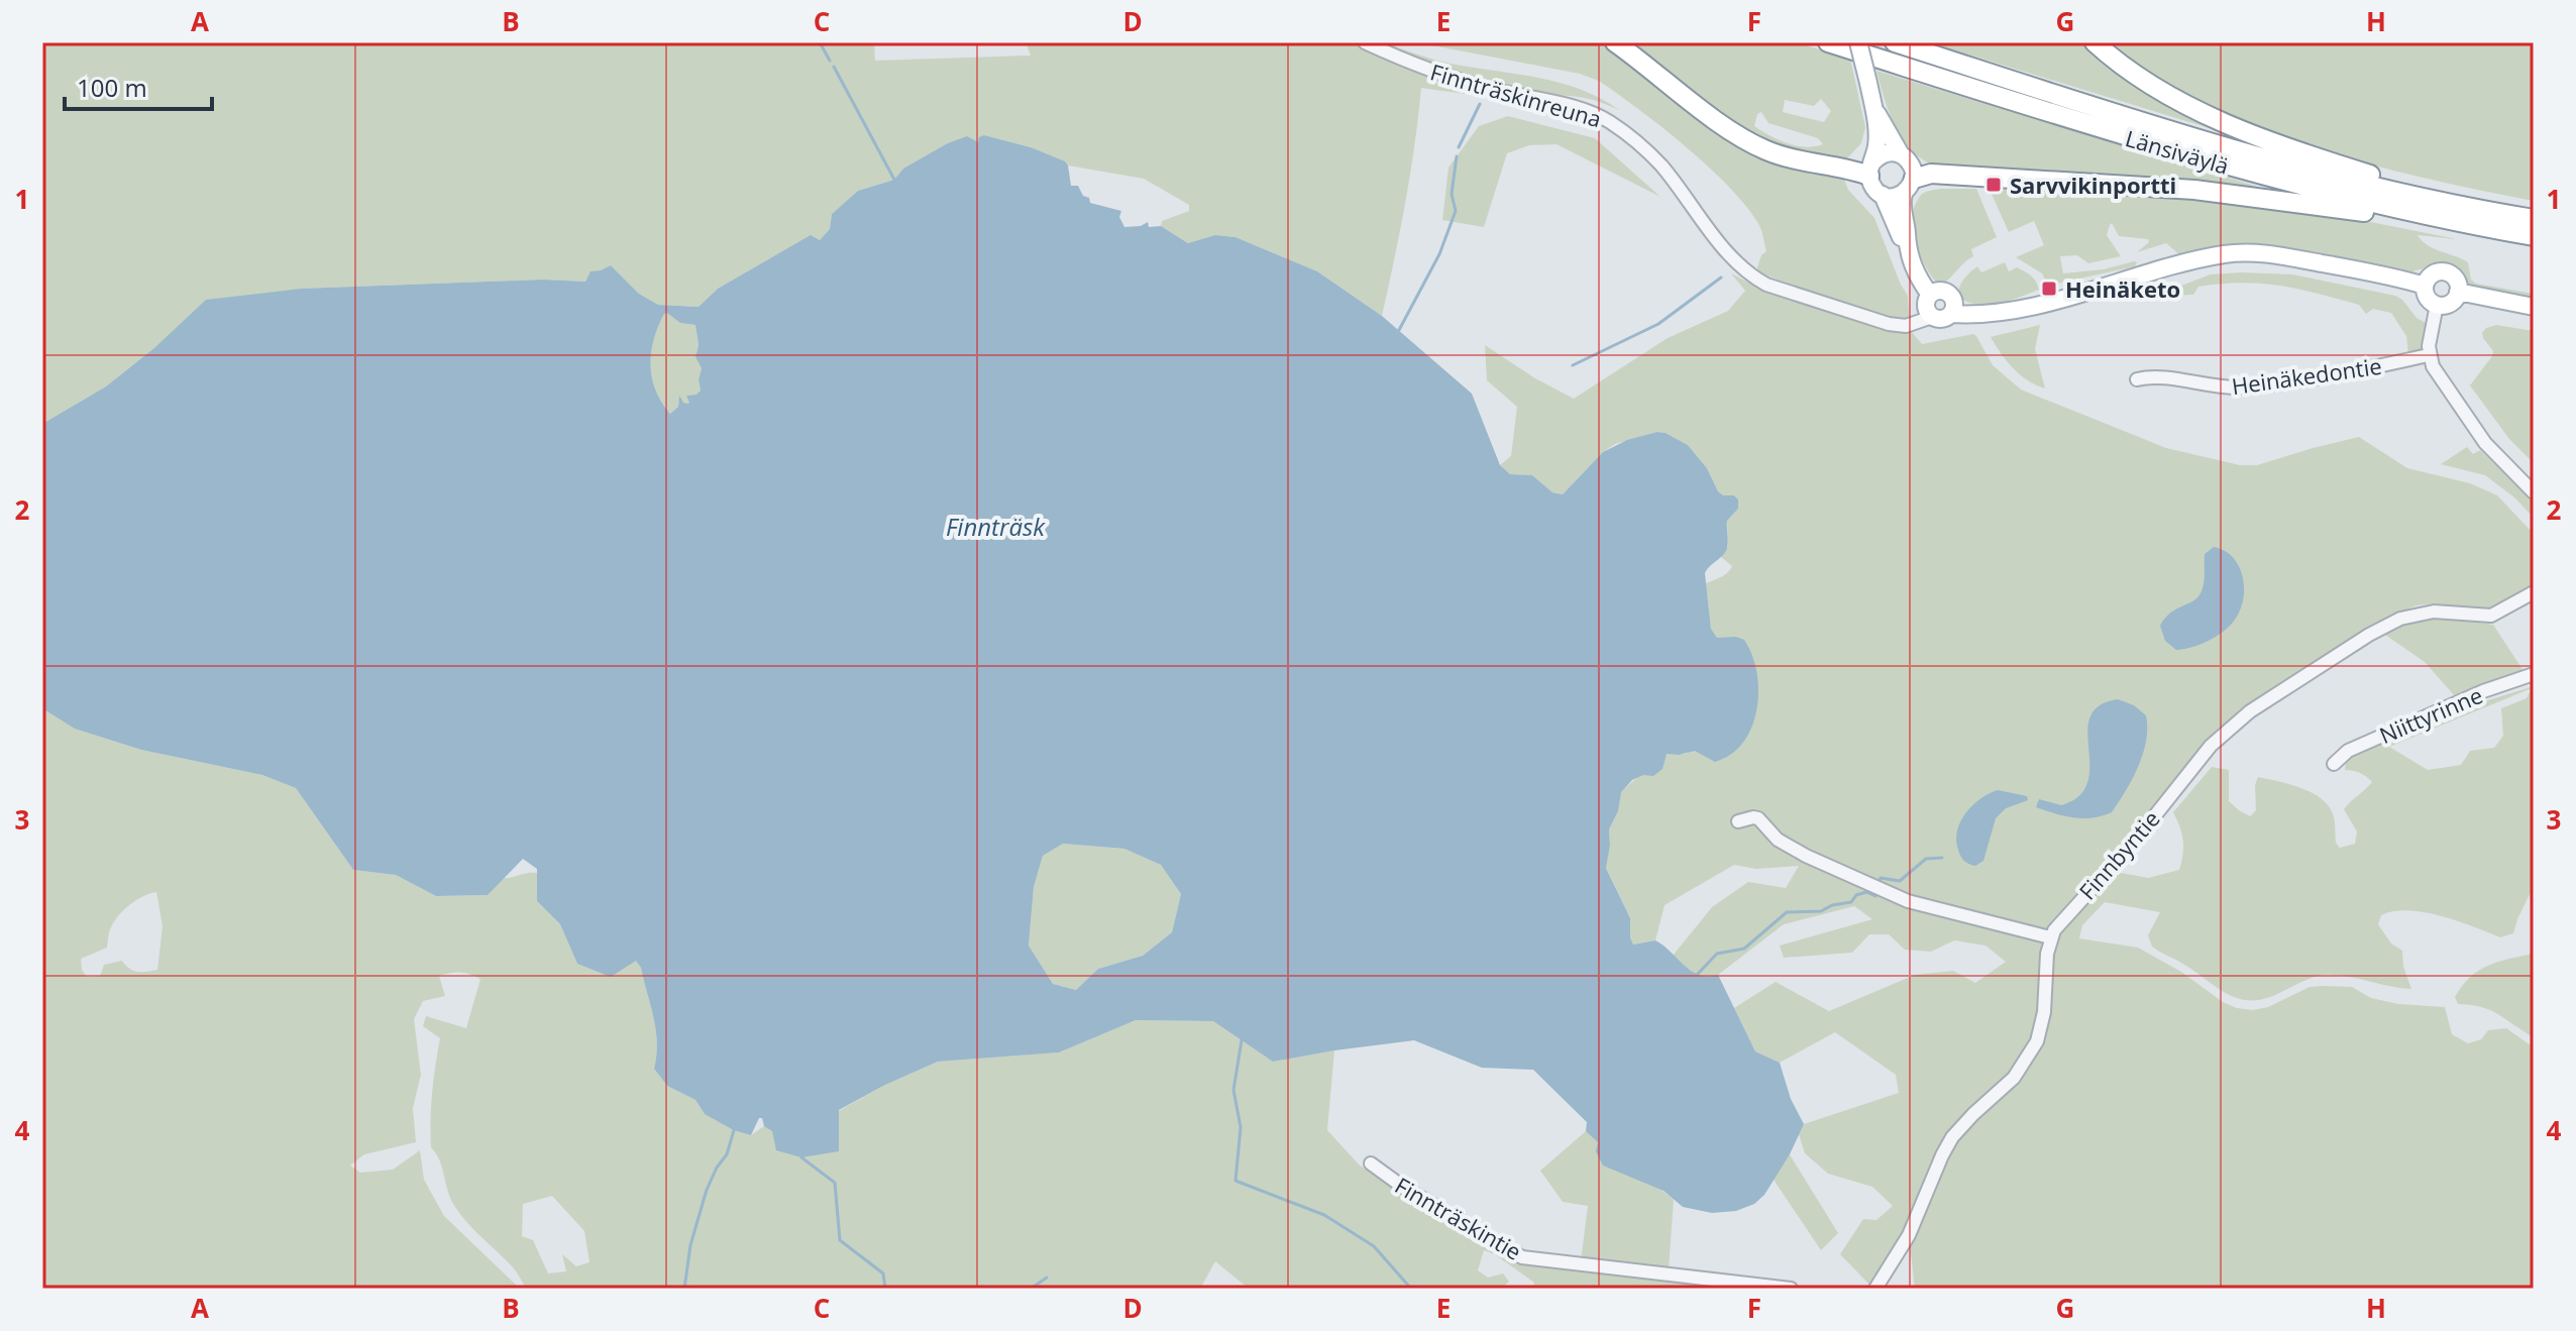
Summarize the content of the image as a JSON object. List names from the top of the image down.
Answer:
{
  "streets": {
    "highway": ["Länsiväylä"],
    "street": [
      "Finnträskinreuna",
      "Heinäkedontie",
      "Niittyrinne",
      "Finnbyntie",
      "Finnträskintie"
    ]
  },
  "water": ["Finnträsk"],
  "places": {
    "transit": ["Sarvvikinportti", "Heinäketo"]
  },
  "scale_bar": "100 m",
  "grid": {
    "columns": [
      "A",
      "B",
      "C",
      "D",
      "E",
      "F",
      "G",
      "H"
    ],
    "rows": [
      "1",
      "2",
      "3",
      "4"
    ]
  }
}
